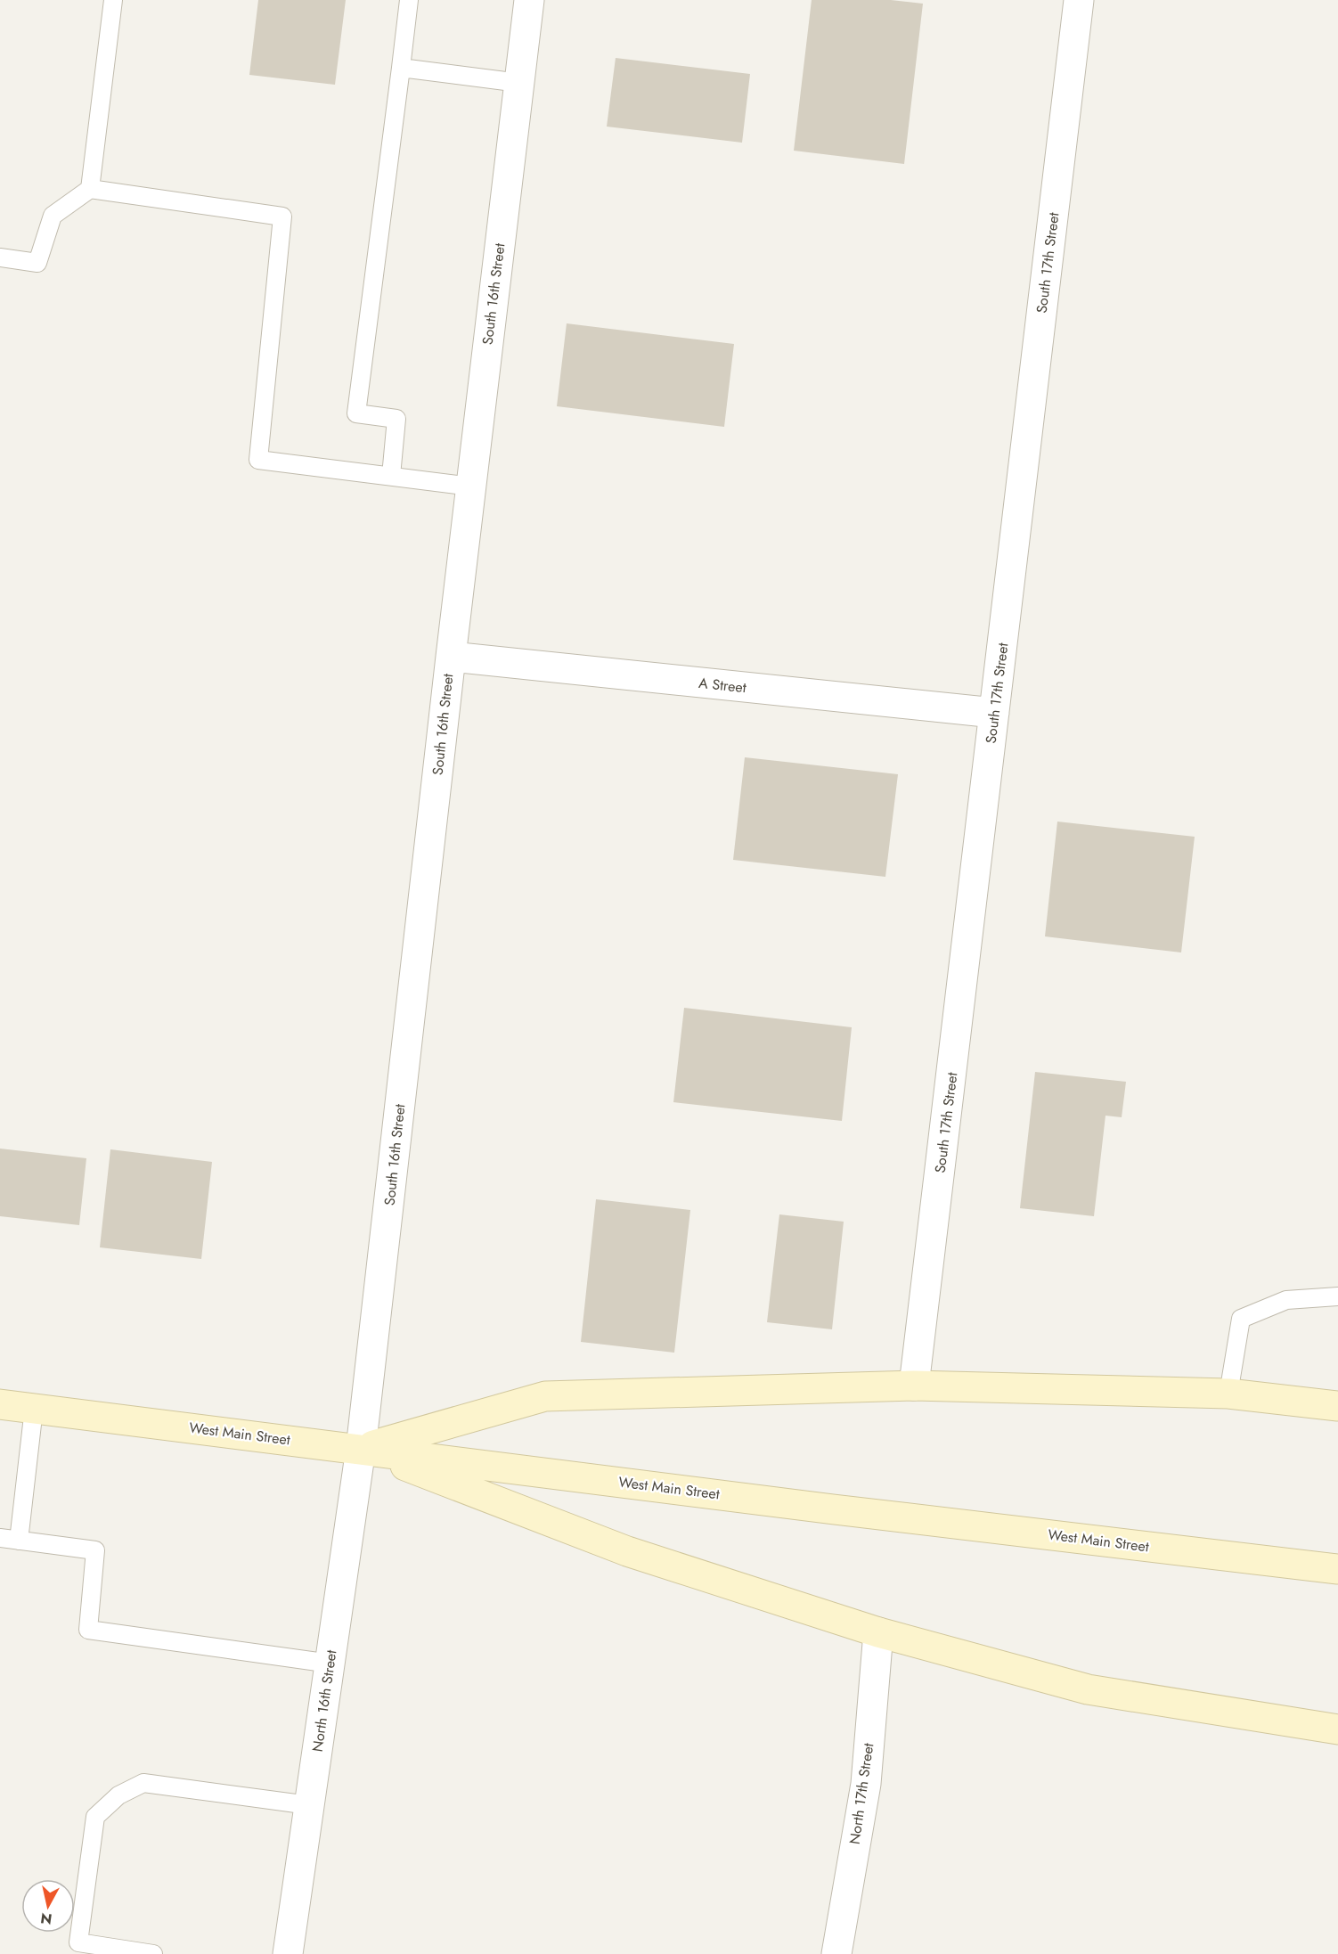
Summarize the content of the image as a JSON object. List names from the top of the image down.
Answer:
{
  "streets": {
    "main road": ["West Main Street"],
    "street": [
      "South 17th Street",
      "South 16th Street",
      "A Street",
      "North 16th Street",
      "North 17th Street"
    ]
  },
  "crossings": [
    ["South 17th Street", "A Street"],
    ["South 16th Street", "A Street"],
    ["South 16th Street", "West Main Street"],
    ["South 16th Street", "North 16th Street"],
    ["West Main Street", "North 16th Street"]
  ],
  "north": "bottom"
}
